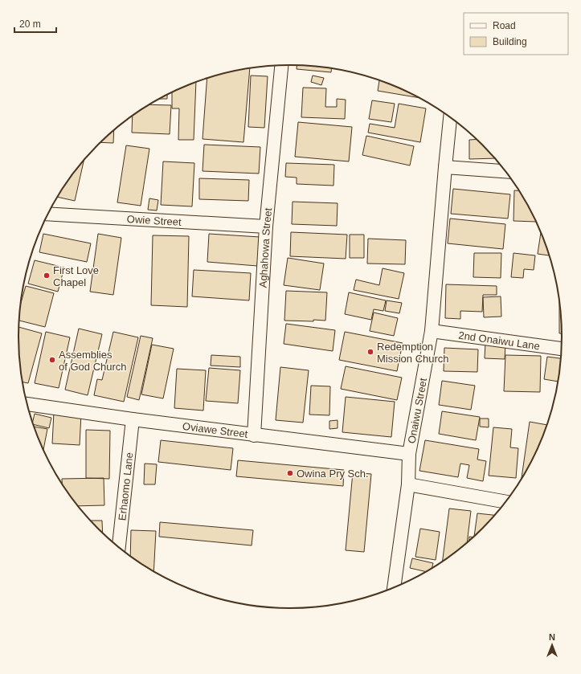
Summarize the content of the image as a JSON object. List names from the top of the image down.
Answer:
{
  "streets": {
    "street": [
      "Owie Street",
      "Aghahowa Street",
      "2nd Onaiwu Lane",
      "Onaiwu Street",
      "Oviawe Street",
      "Erhaomo Lane"
    ]
  },
  "crossings": [
    ["Owie Street", "Aghahowa Street"],
    ["Aghahowa Street", "Oviawe Street"],
    ["2nd Onaiwu Lane", "Onaiwu Street"],
    ["Onaiwu Street", "Oviawe Street"],
    ["Oviawe Street", "Erhaomo Lane"]
  ],
  "places": [
    "First Love Chapel",
    "Redemption Mission Church",
    "Assemblies of God Church",
    "Owina Pry Sch."
  ],
  "legend": ["Road", "Building"],
  "scale_bar": "20 m",
  "north": "top"
}
